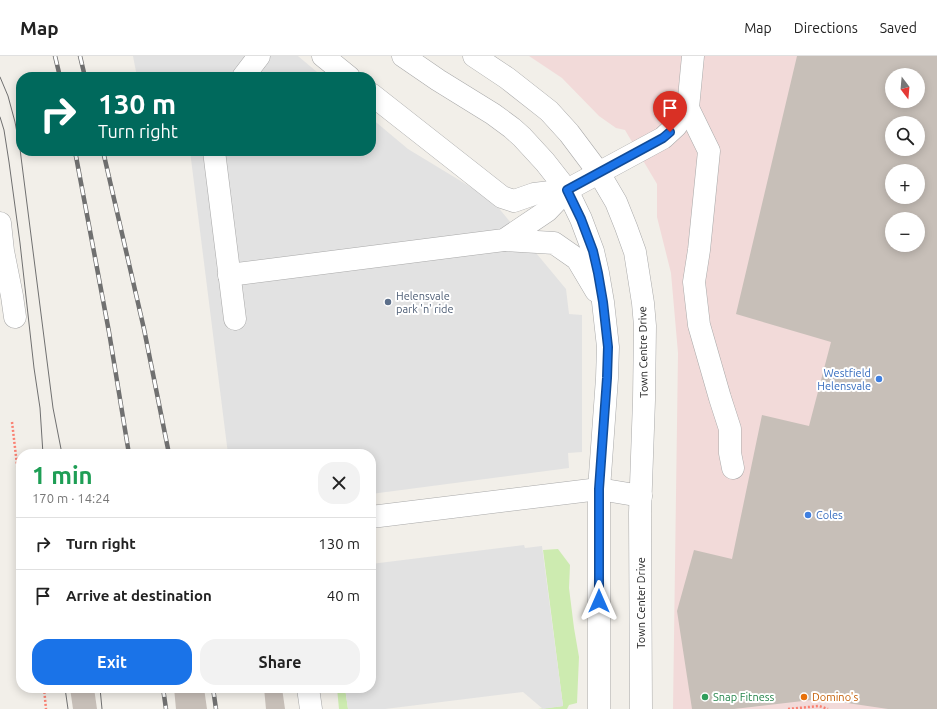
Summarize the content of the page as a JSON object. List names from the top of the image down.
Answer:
{
  "streets": {
    "street": ["Town Centre Drive", "Town Center Drive"]
  },
  "crossings": [
    ["Town Centre Drive", "Town Center Drive"]
  ],
  "places": [
    "Helensvale park 'n' ride",
    "Westfield Helensvale",
    "Coles",
    "Snap Fitness",
    "Domino's"
  ],
  "north": "bottom",
  "page": {
    "header": "Map",
    "nav": ["Map", "Directions", "Saved"],
    "map_buttons": ["+", "−"],
    "turn": ["130 m", "Turn right"],
    "heading": ["1 min", "170 m · 14:24"],
    "list": [
      {
        "name": "Turn right",
        "value": "130 m"
      },
      {
        "name": "Arrive at destination",
        "value": "40 m"
      }
    ],
    "buttons": ["Exit", "Share"]
  }
}
